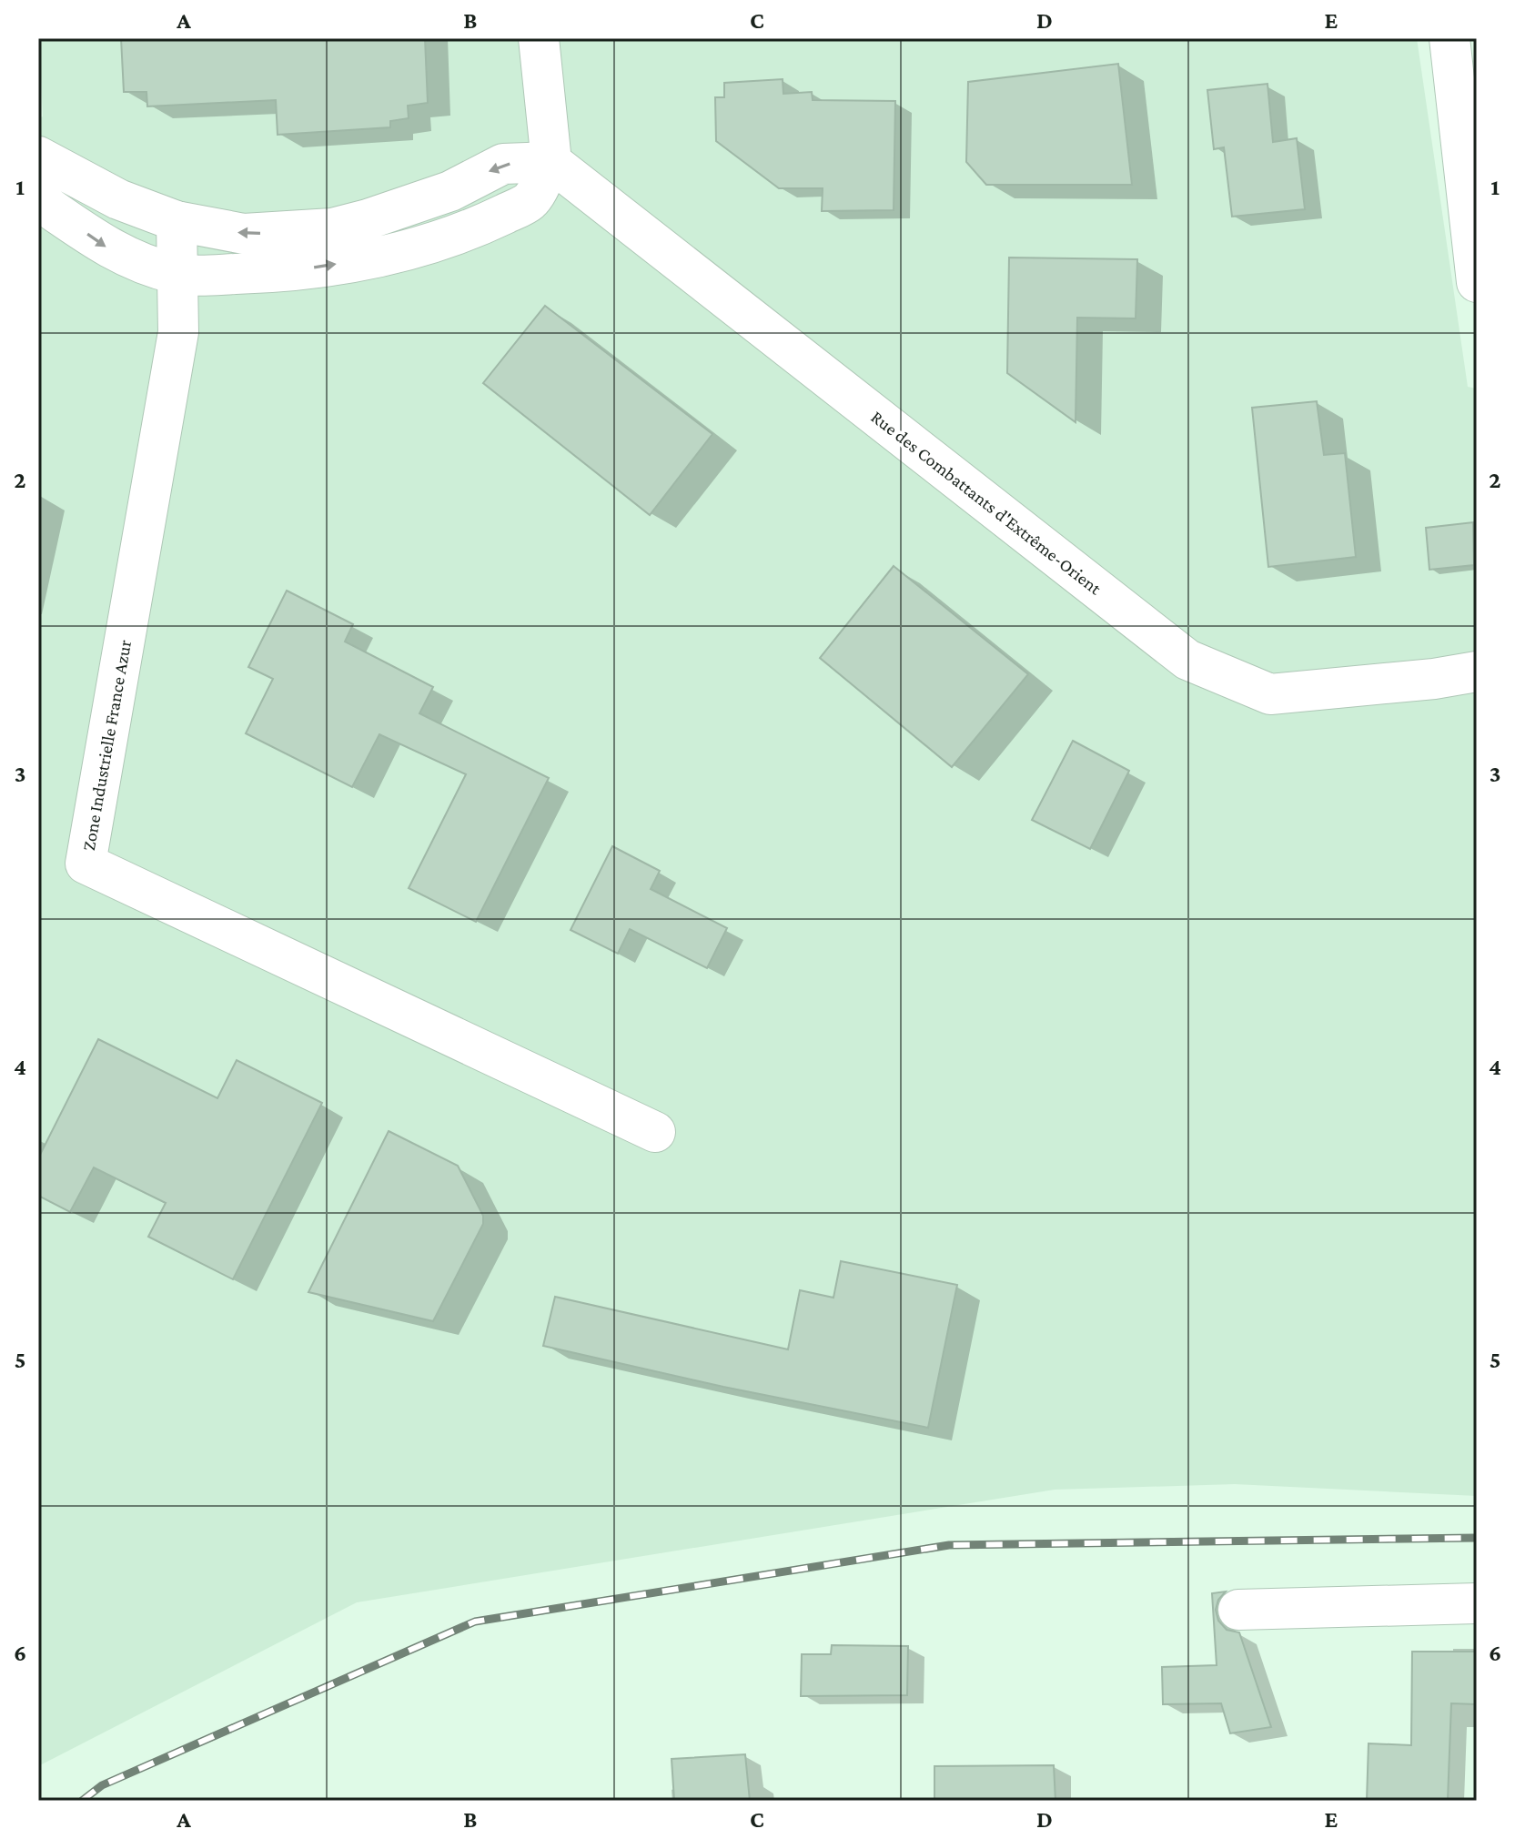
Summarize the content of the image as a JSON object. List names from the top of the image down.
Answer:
{
  "streets": {
    "street": ["Rue des Combattants d'Extrême-Orient", "Zone Industrielle France Azur"]
  },
  "grid": {
    "columns": [
      "A",
      "B",
      "C",
      "D",
      "E"
    ],
    "rows": [
      "1",
      "2",
      "3",
      "4",
      "5",
      "6"
    ]
  }
}
